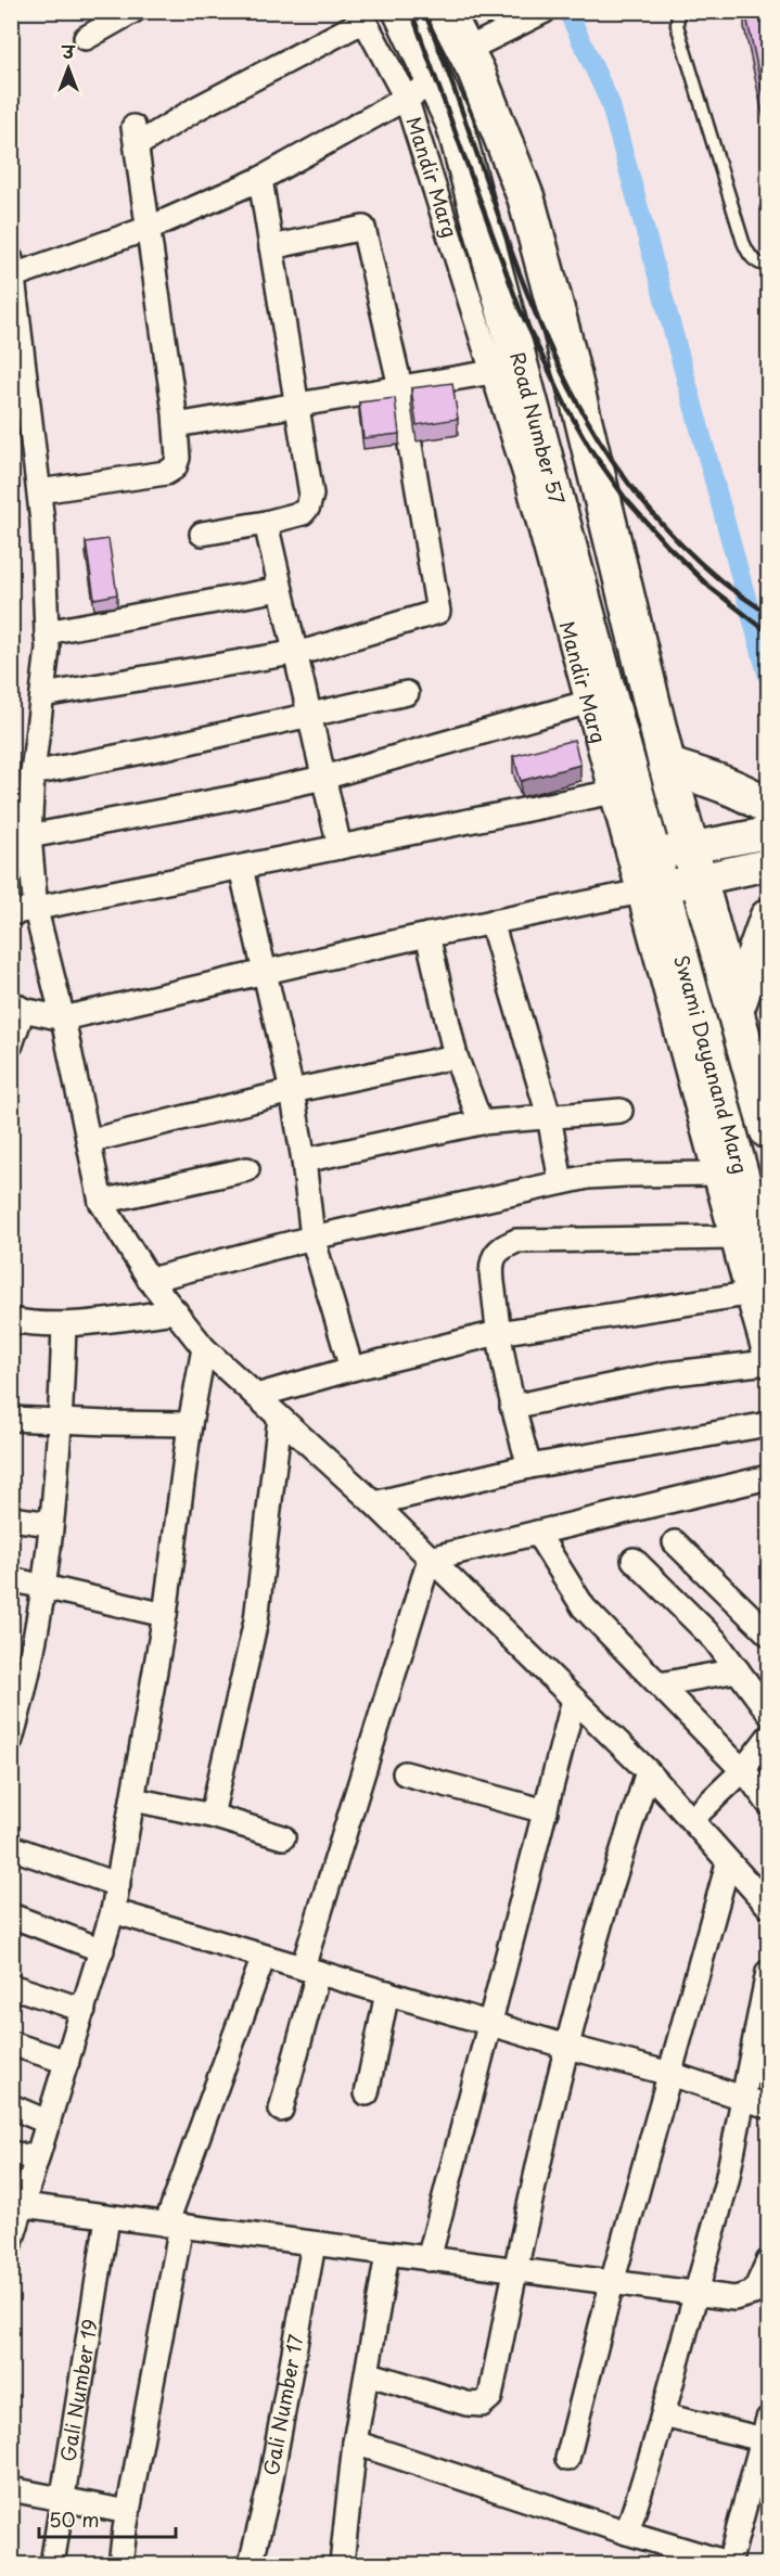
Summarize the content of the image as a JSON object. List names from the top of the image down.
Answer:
{
  "streets": {
    "main road": ["Road Number 57", "Swami Dayanand Marg"],
    "street": ["Mandir Marg", "Gali Number 19", "Gali Number 17"]
  },
  "crossings": [
    ["Mandir Marg", "Road Number 57"],
    ["Road Number 57", "Swami Dayanand Marg"]
  ],
  "scale_bar": "50 m",
  "north": "top"
}
